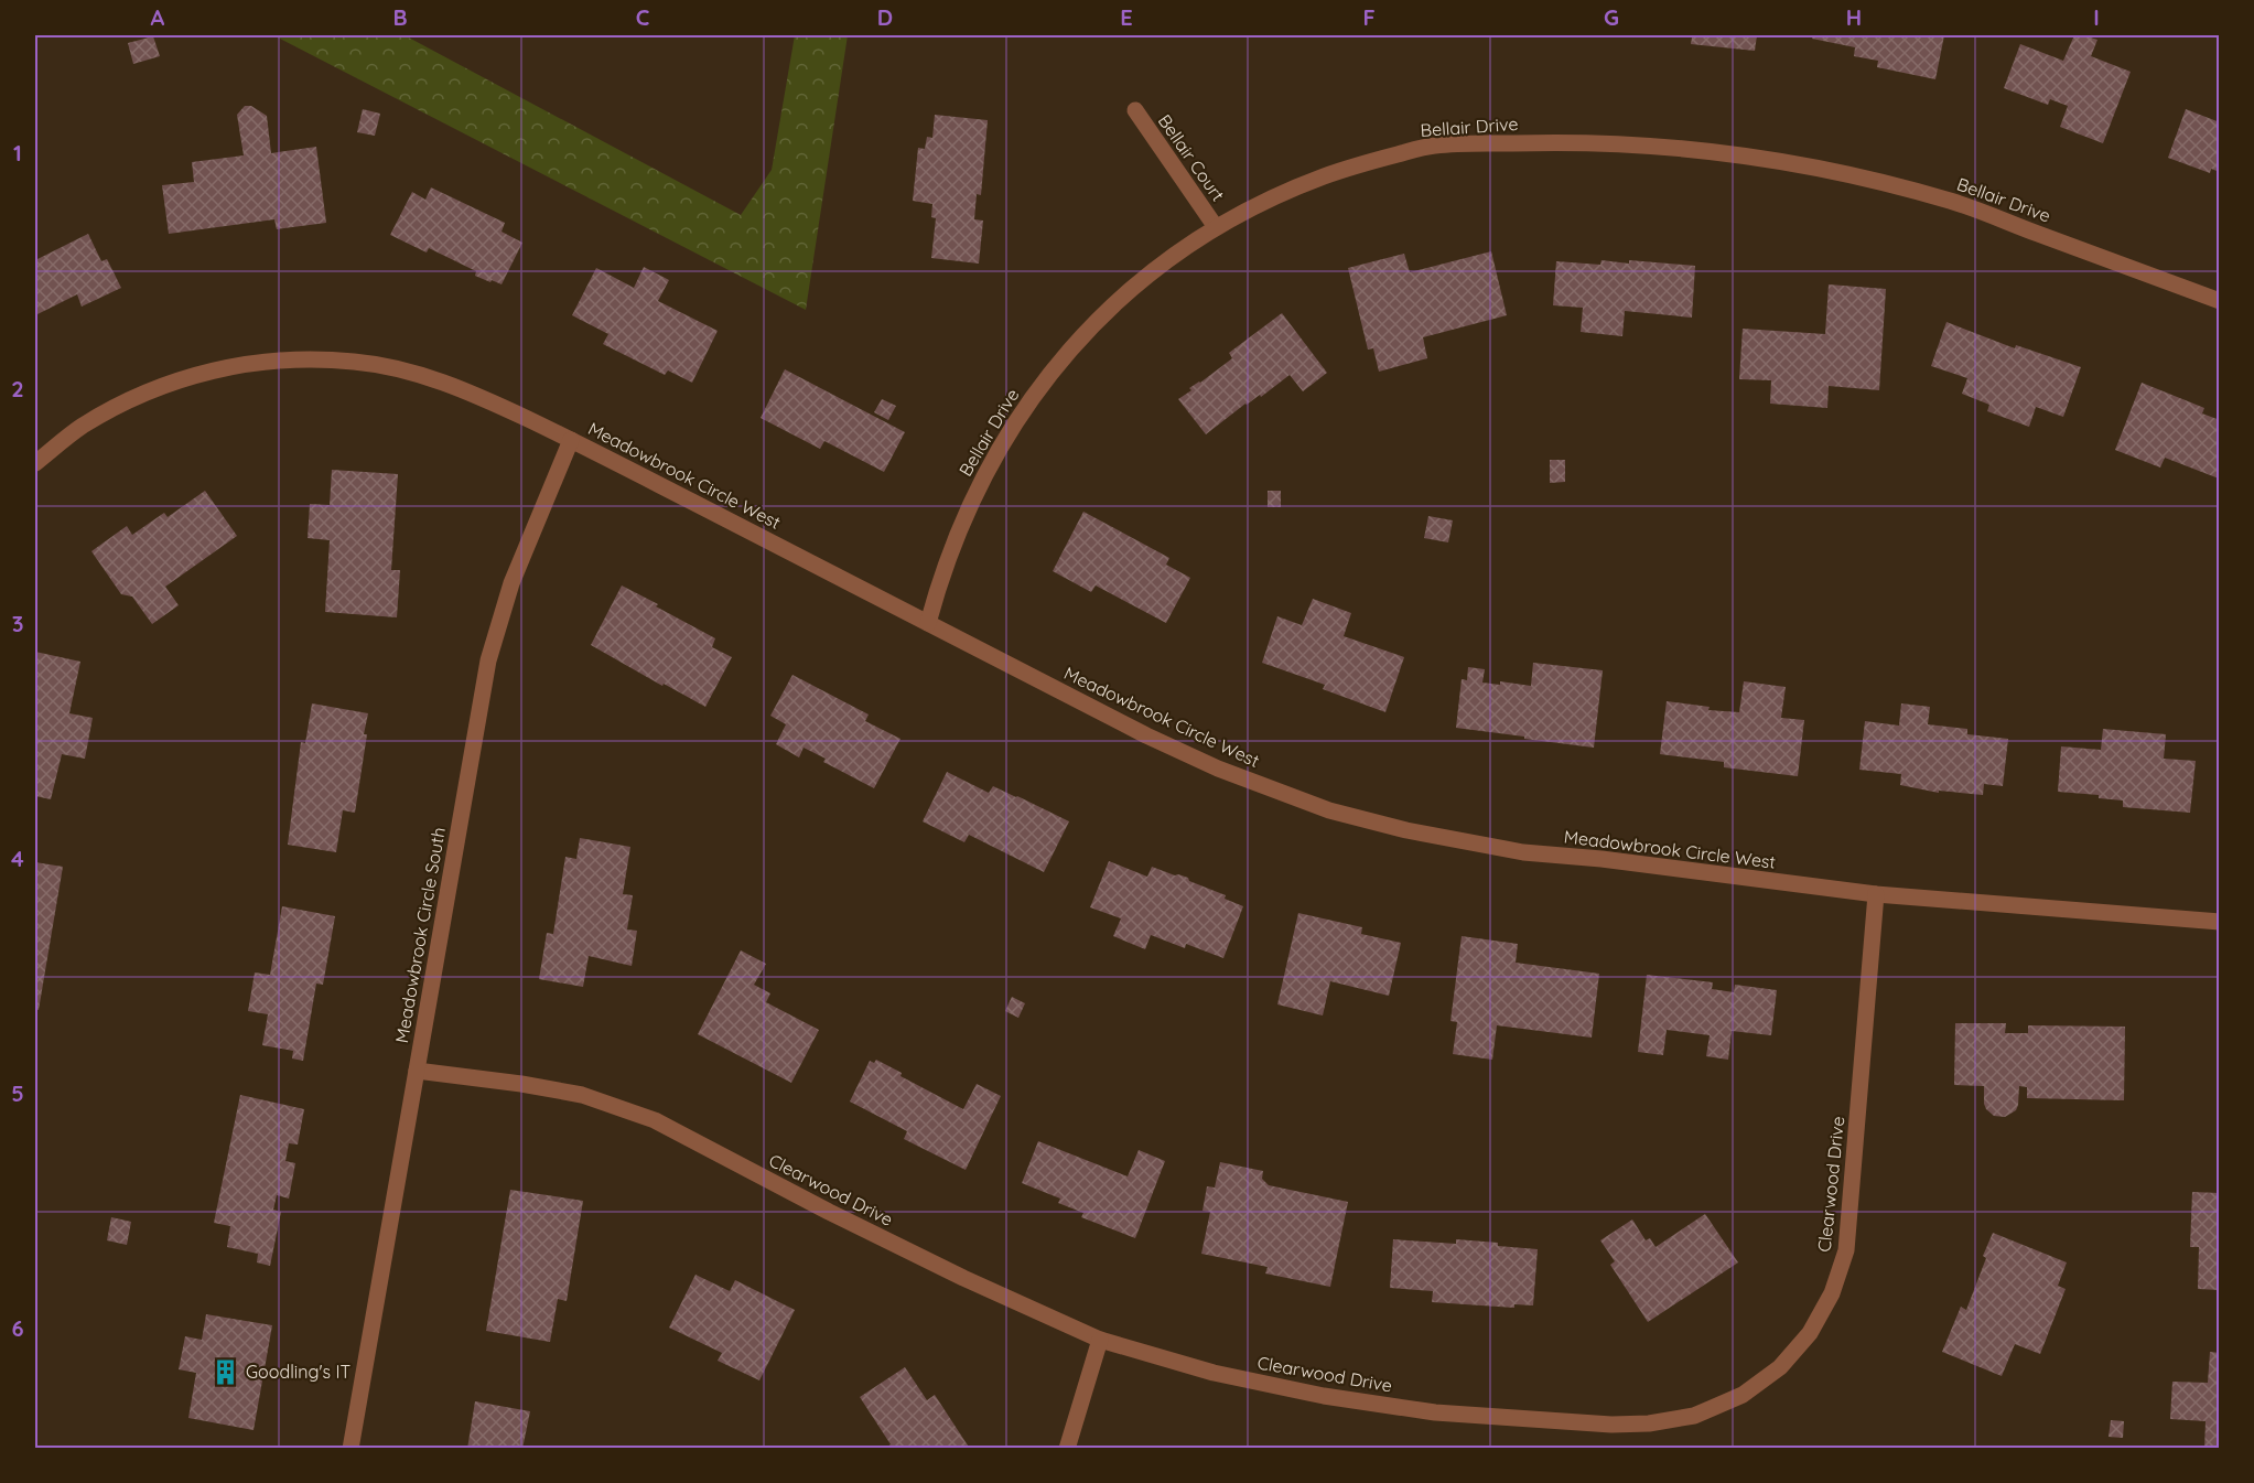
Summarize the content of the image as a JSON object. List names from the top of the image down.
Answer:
{
  "streets": {
    "street": [
      "Bellair Drive",
      "Bellair Court",
      "Meadowbrook Circle West",
      "Meadowbrook Circle South",
      "Clearwood Drive"
    ]
  },
  "crossings": [
    ["Bellair Drive", "Bellair Court"],
    ["Bellair Drive", "Meadowbrook Circle West"],
    ["Meadowbrook Circle West", "Meadowbrook Circle South"],
    ["Meadowbrook Circle West", "Clearwood Drive"],
    ["Meadowbrook Circle South", "Clearwood Drive"]
  ],
  "places": {
    "building": ["Goodling's IT"]
  },
  "grid": {
    "columns": [
      "A",
      "B",
      "C",
      "D",
      "E",
      "F",
      "G",
      "H",
      "I"
    ],
    "rows": [
      "1",
      "2",
      "3",
      "4",
      "5",
      "6"
    ]
  }
}
